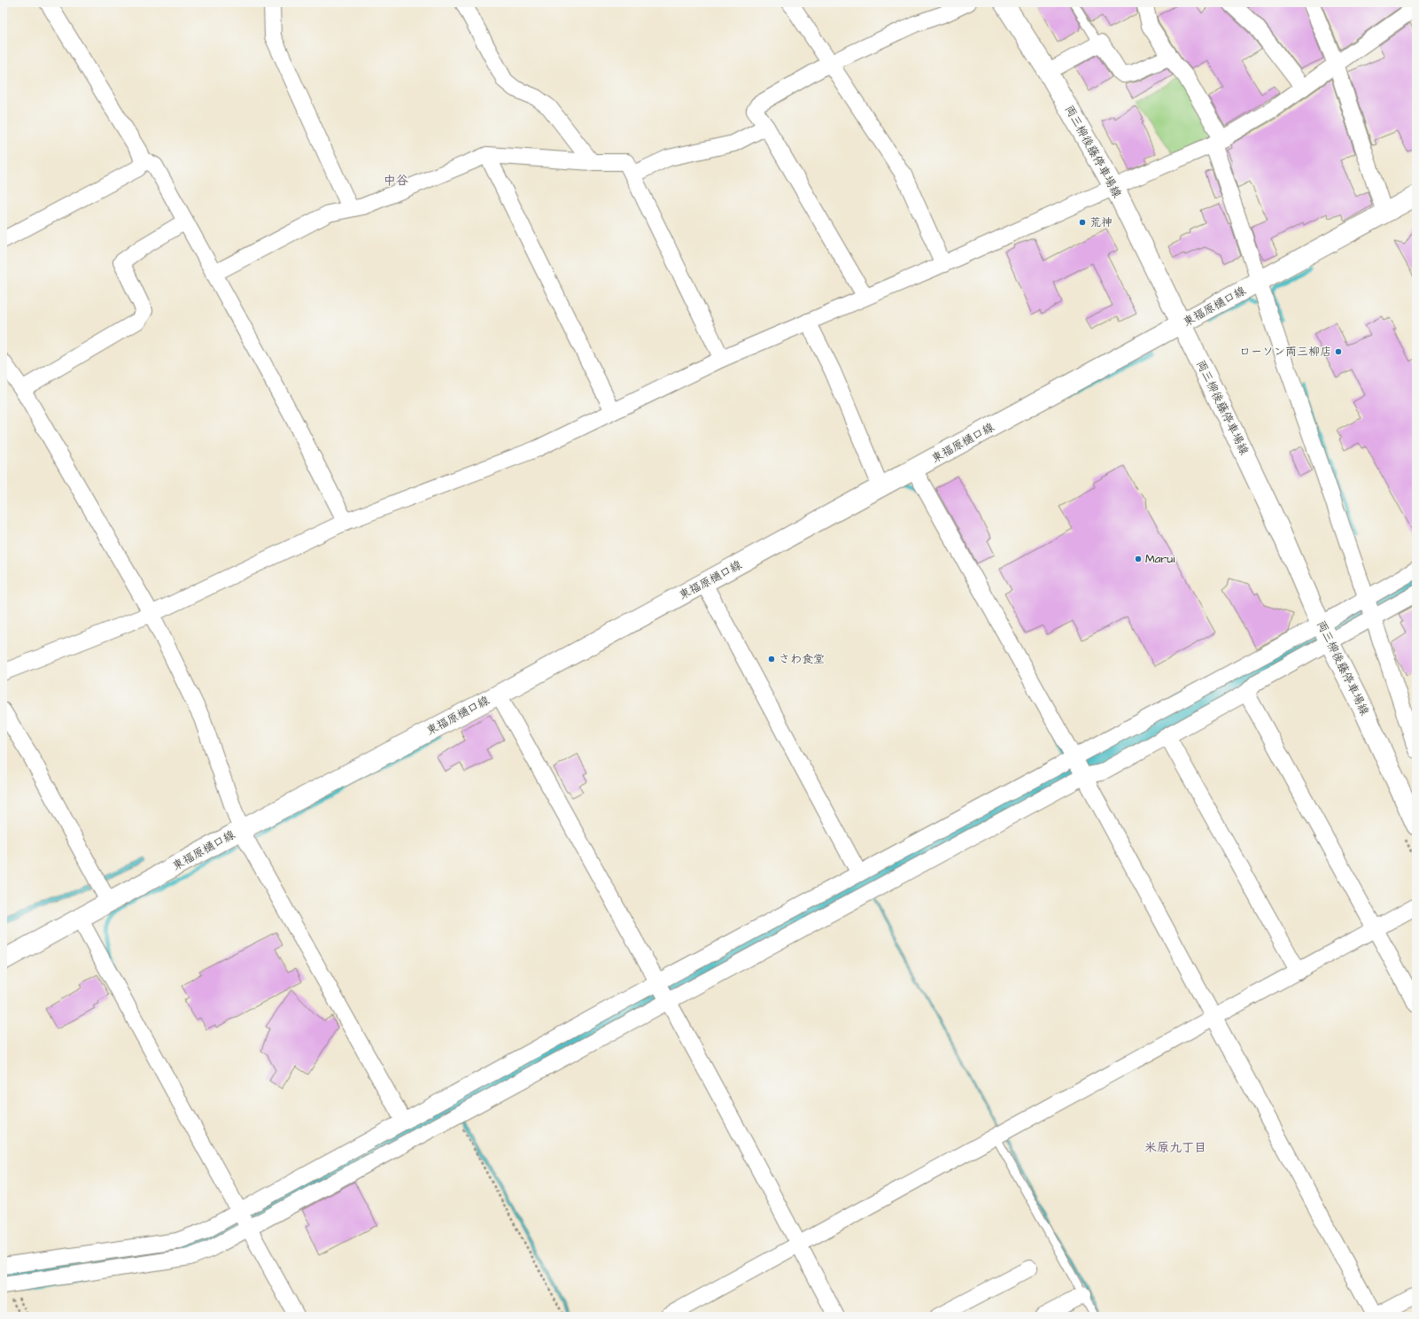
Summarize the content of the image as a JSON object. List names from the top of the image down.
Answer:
{
  "streets": {
    "main road": ["両三柳後藤停車場線", "東福原樋口線"]
  },
  "crossings": [
    ["両三柳後藤停車場線", "東福原樋口線"]
  ],
  "districts": ["中谷", "米原九丁目"],
  "places": [
    "荒神",
    "ローソン両三柳店",
    "Marui",
    "さわ食堂"
  ]
}
